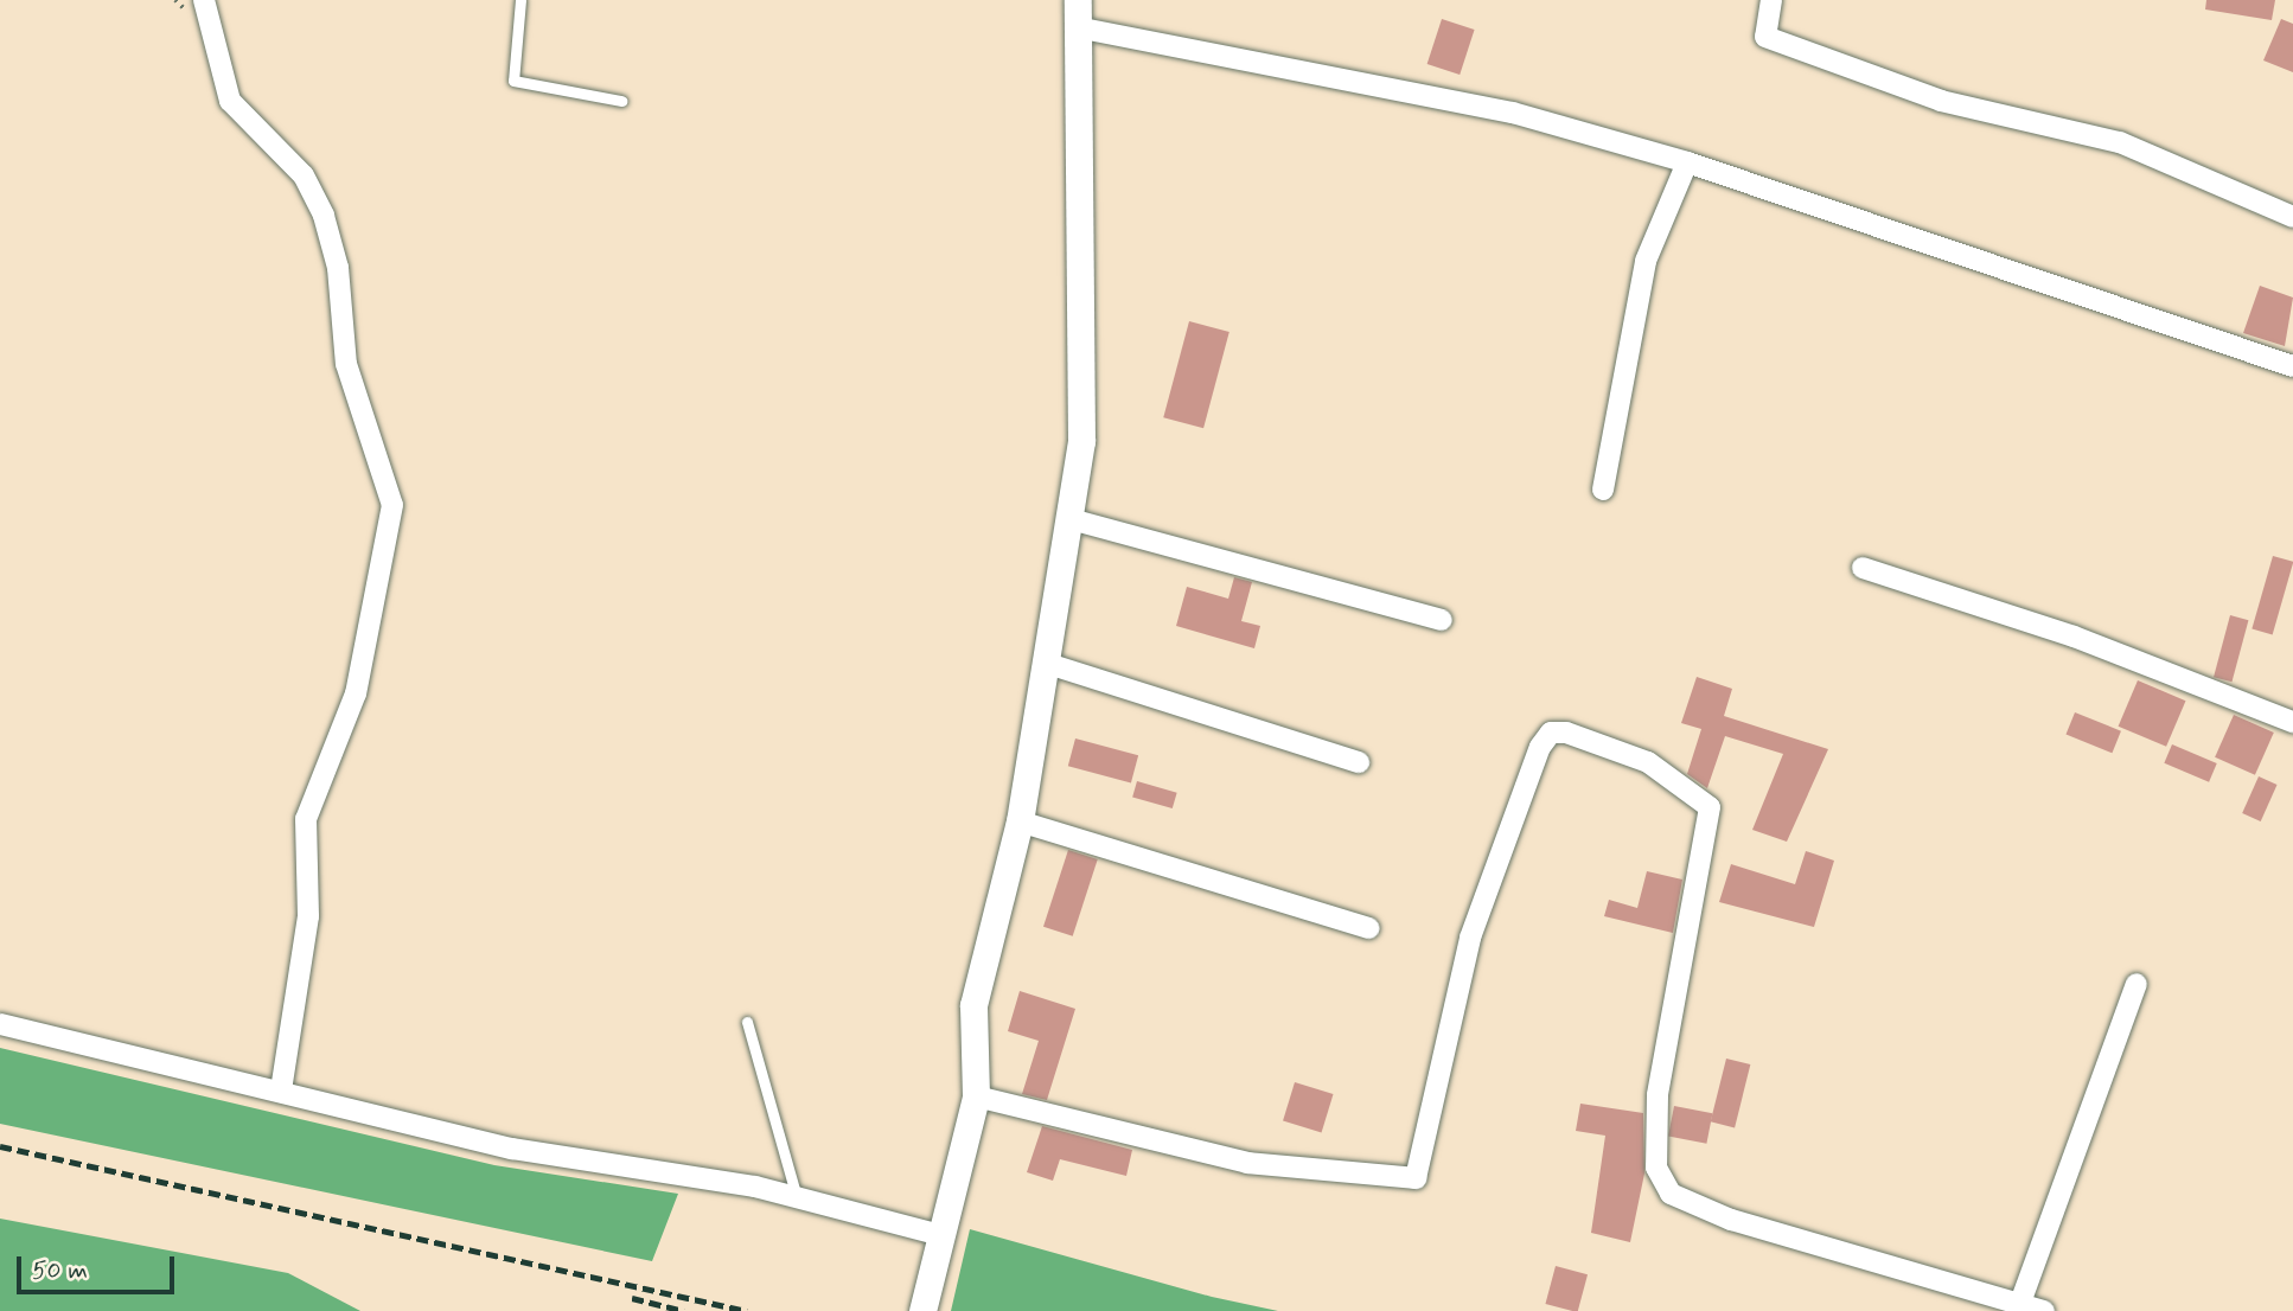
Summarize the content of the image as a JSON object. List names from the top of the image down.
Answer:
{
  "scale_bar": "50 m"
}
